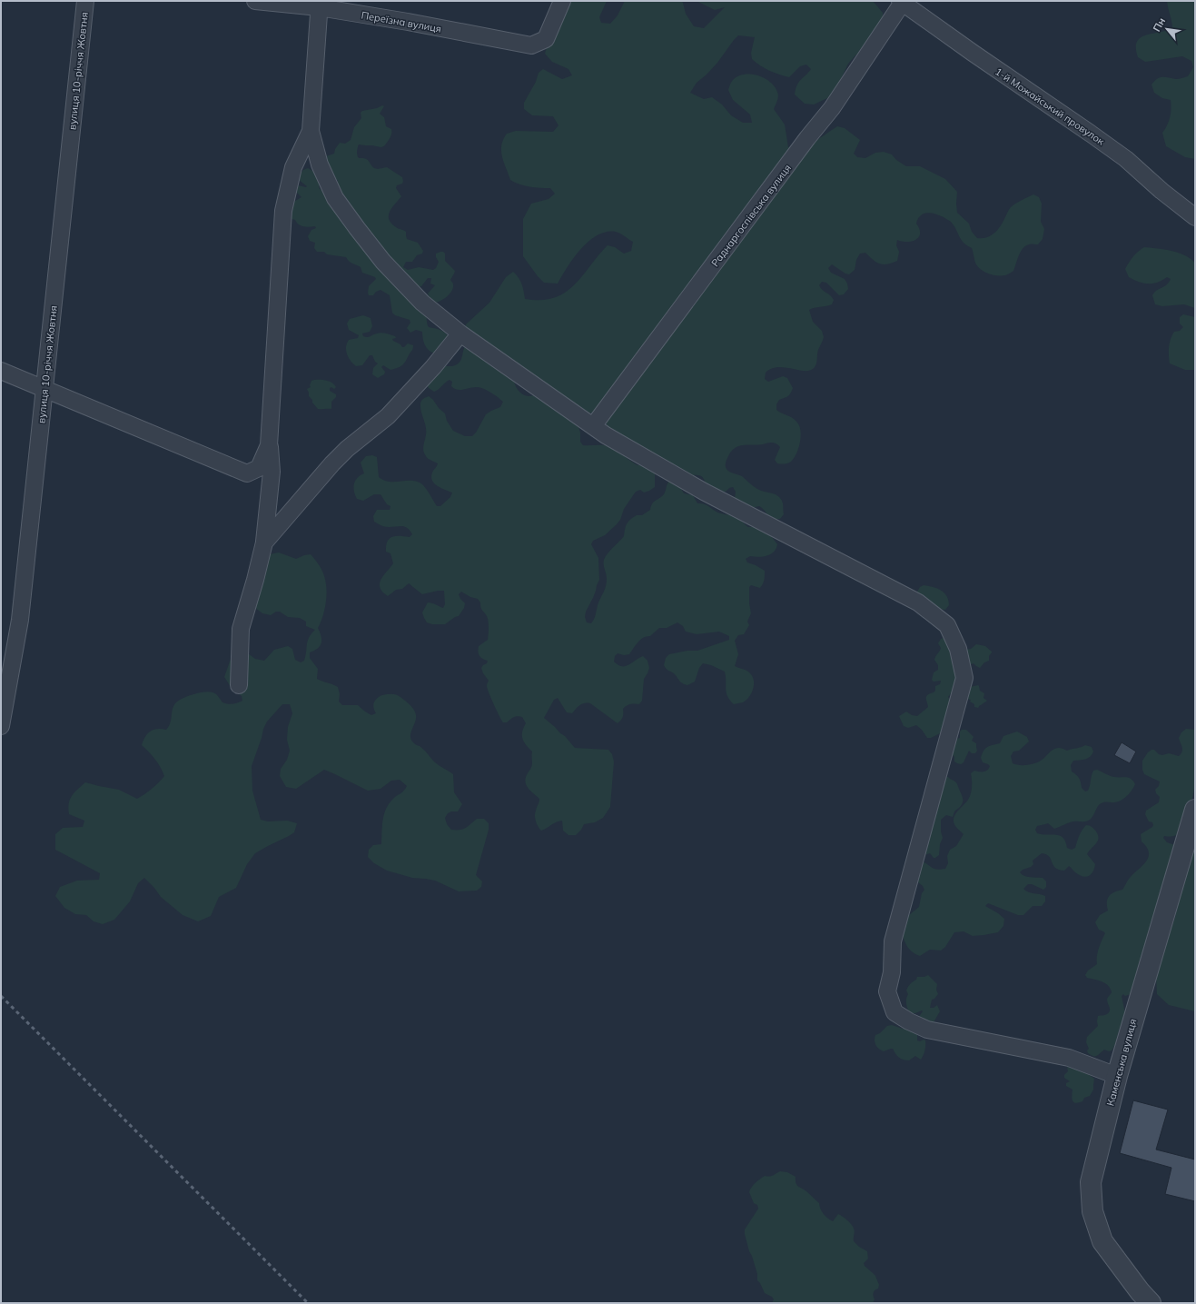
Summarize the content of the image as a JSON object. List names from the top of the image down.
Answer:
{
  "streets": {
    "street": [
      "Переїзна вулиця",
      "вулиця 10-річчя Жовтня",
      "1-й Можайський провулок",
      "Раднаргоспівська вулиця",
      "Каменська вулиця"
    ]
  },
  "crossings": [
    ["1-й Можайський провулок", "Раднаргоспівська вулиця"]
  ],
  "north": "top left"
}
